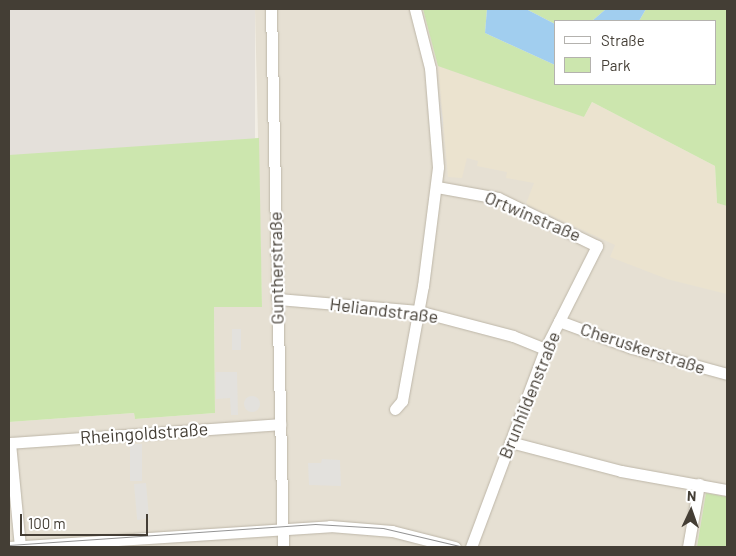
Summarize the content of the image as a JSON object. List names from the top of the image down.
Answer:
{
  "streets": {
    "street": [
      "Ortwinstraße",
      "Guntherstraße",
      "Heliandstraße",
      "Cheruskerstraße",
      "Brunhildenstraße",
      "Rheingoldstraße"
    ]
  },
  "crossings": [
    ["Ortwinstraße", "Brunhildenstraße"],
    ["Guntherstraße", "Heliandstraße"],
    ["Guntherstraße", "Rheingoldstraße"],
    ["Heliandstraße", "Brunhildenstraße"],
    ["Cheruskerstraße", "Brunhildenstraße"]
  ],
  "legend": ["Straße", "Park"],
  "scale_bar": "100 m",
  "north": "top"
}
